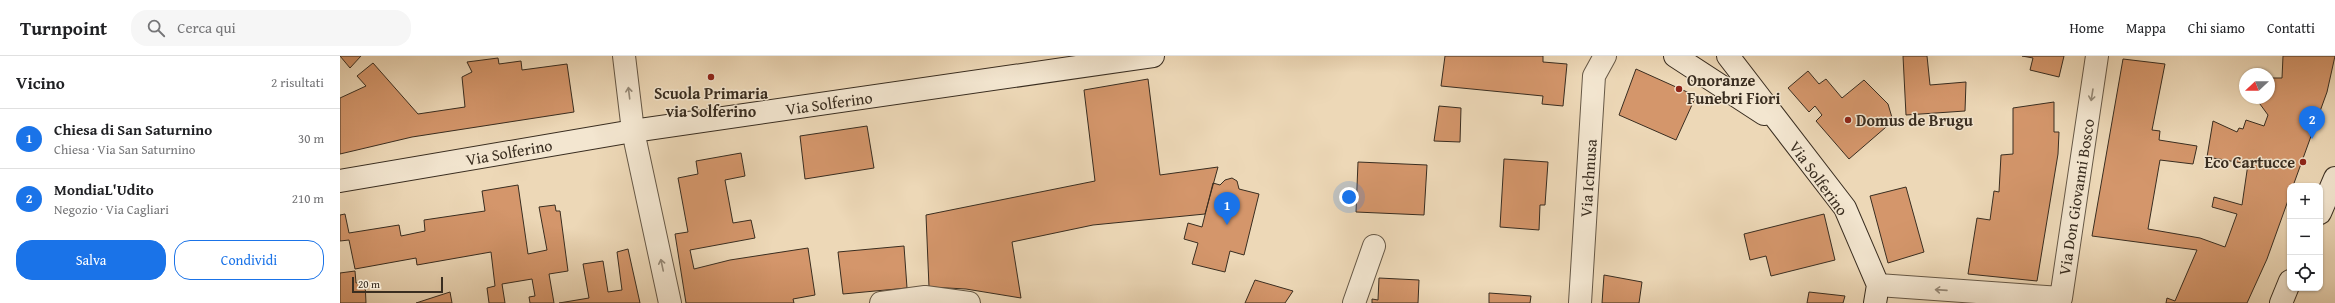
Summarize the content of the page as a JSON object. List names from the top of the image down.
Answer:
{
  "streets": {
    "main road": ["Via Solferino", "Via Ichnusa", "Via Don Giovanni Bosco"]
  },
  "crossings": [
    ["Via Solferino", "Via Don Giovanni Bosco"]
  ],
  "places": [
    "Scuola Primaria via Solferino",
    "Onoranze Funebri Fiori",
    "Domus de Brugu",
    "Eco Cartucce"
  ],
  "scale_bar": "20 m",
  "north": "left",
  "page": {
    "header": "Turnpoint",
    "search": "Cerca qui",
    "nav": [
      "Home",
      "Mappa",
      "Chi siamo",
      "Contatti"
    ],
    "heading": ["Vicino", "2 risultati"],
    "pins": ["2", "1"],
    "list": [
      {
        "mark": "1",
        "name": "Chiesa di San Saturnino",
        "note": "Chiesa · Via San Saturnino",
        "value": "30 m"
      },
      {
        "mark": "2",
        "name": "MondiaL'Udito",
        "note": "Negozio · Via Cagliari",
        "value": "210 m"
      }
    ],
    "map_buttons": ["+", "−"],
    "buttons": ["Salva", "Condividi"],
    "scale": "20 m"
  }
}
